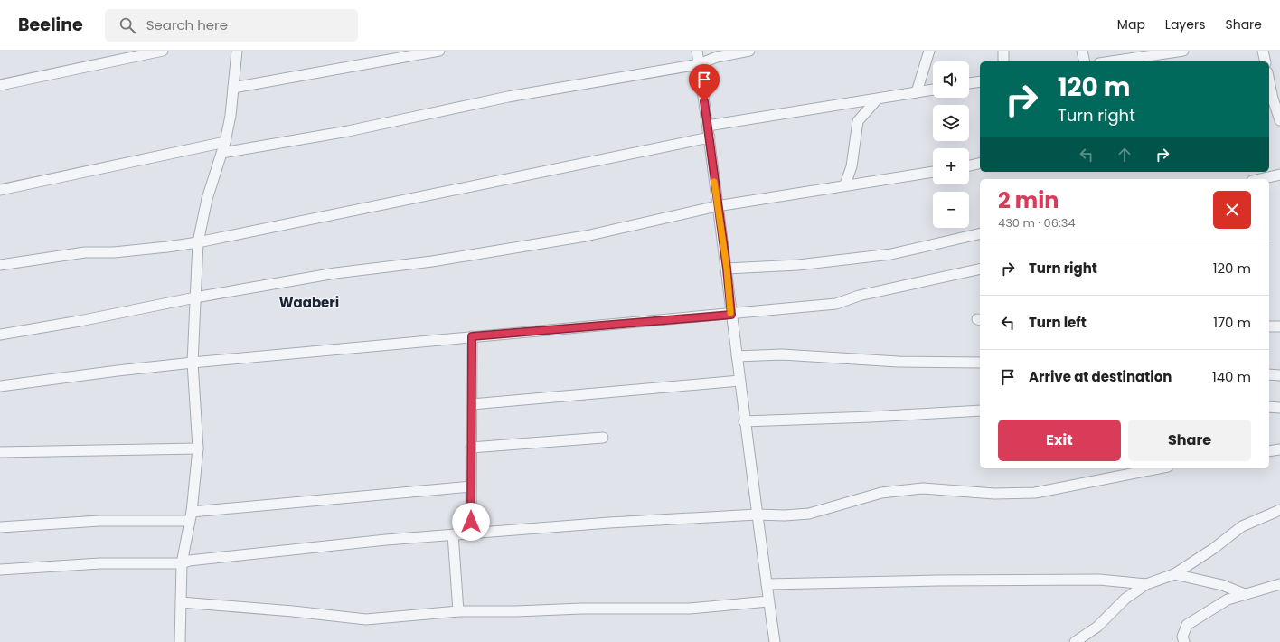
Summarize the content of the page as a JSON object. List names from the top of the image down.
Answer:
{
  "districts": ["Waaberi"],
  "page": {
    "header": "Beeline",
    "search": "Search here",
    "nav": ["Map", "Layers", "Share"],
    "map_buttons": ["+", "−"],
    "turn": ["120 m", "Turn right"],
    "heading": ["2 min", "430 m · 06:34"],
    "list": [
      {
        "name": "Turn right",
        "value": "120 m"
      },
      {
        "name": "Turn left",
        "value": "170 m"
      },
      {
        "name": "Arrive at destination",
        "value": "140 m"
      }
    ],
    "buttons": ["Exit", "Share"]
  }
}
